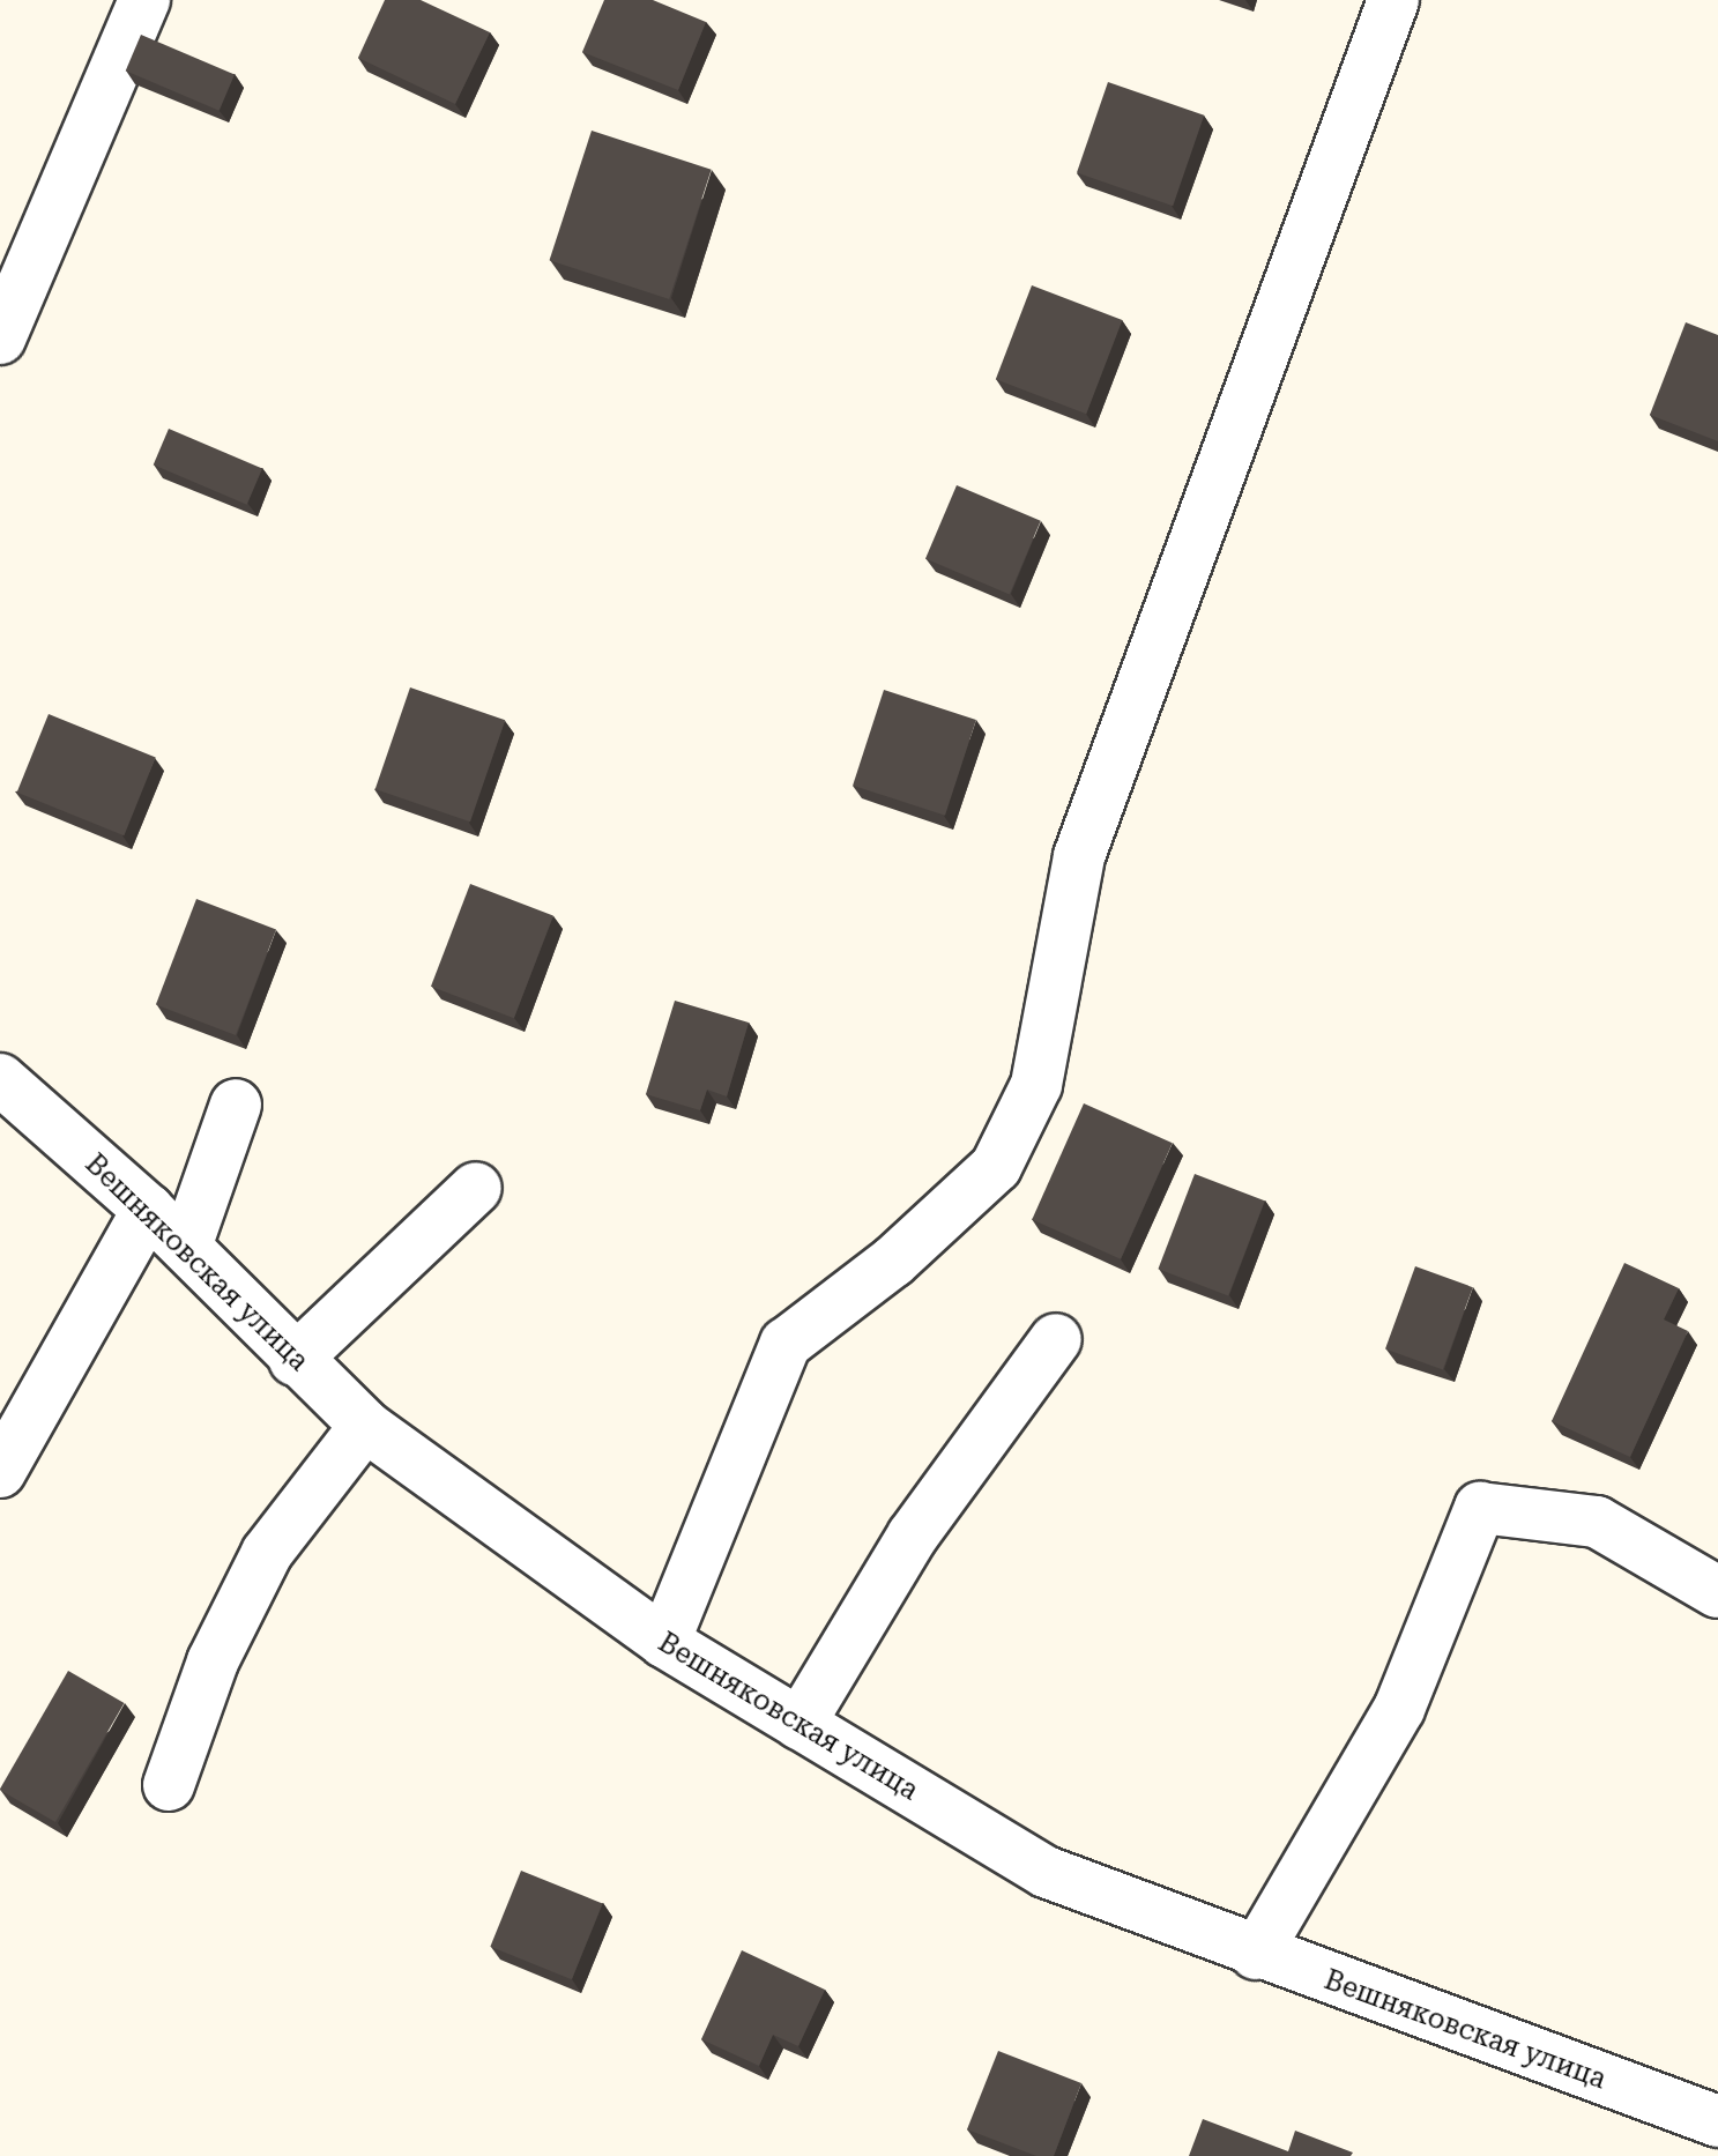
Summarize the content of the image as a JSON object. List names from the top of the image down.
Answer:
{
  "streets": {
    "street": ["Вешняковская улица"]
  }
}
